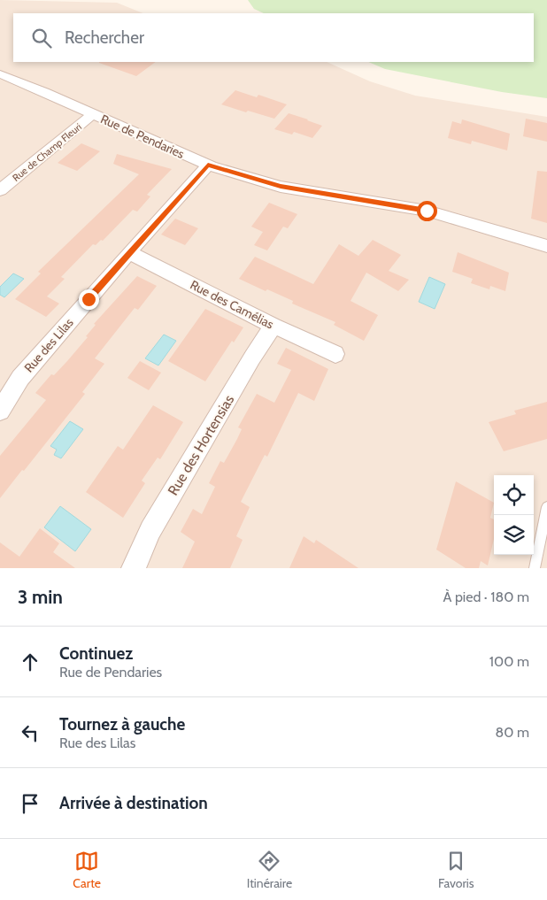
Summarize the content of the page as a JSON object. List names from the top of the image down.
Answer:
{
  "streets": {
    "street": [
      "Rue de Pendaries",
      "Rue de Champ Fleuri",
      "Rue des Camélias",
      "Rue des Lilas",
      "Rue des Hortensias"
    ]
  },
  "crossings": [
    ["Rue de Pendaries", "Rue de Champ Fleuri"],
    ["Rue de Pendaries", "Rue des Lilas"],
    ["Rue des Camélias", "Rue des Lilas"],
    ["Rue des Camélias", "Rue des Hortensias"]
  ],
  "page": {
    "search": "Rechercher",
    "heading": ["3 min", "À pied · 180 m"],
    "list": [
      ["Continuez", "Rue de Pendaries", "100 m"],
      ["Tournez à gauche", "Rue des Lilas", "80 m"],
      "Arrivée à destination"
    ],
    "nav": ["Carte", "Itinéraire", "Favoris"]
  }
}
